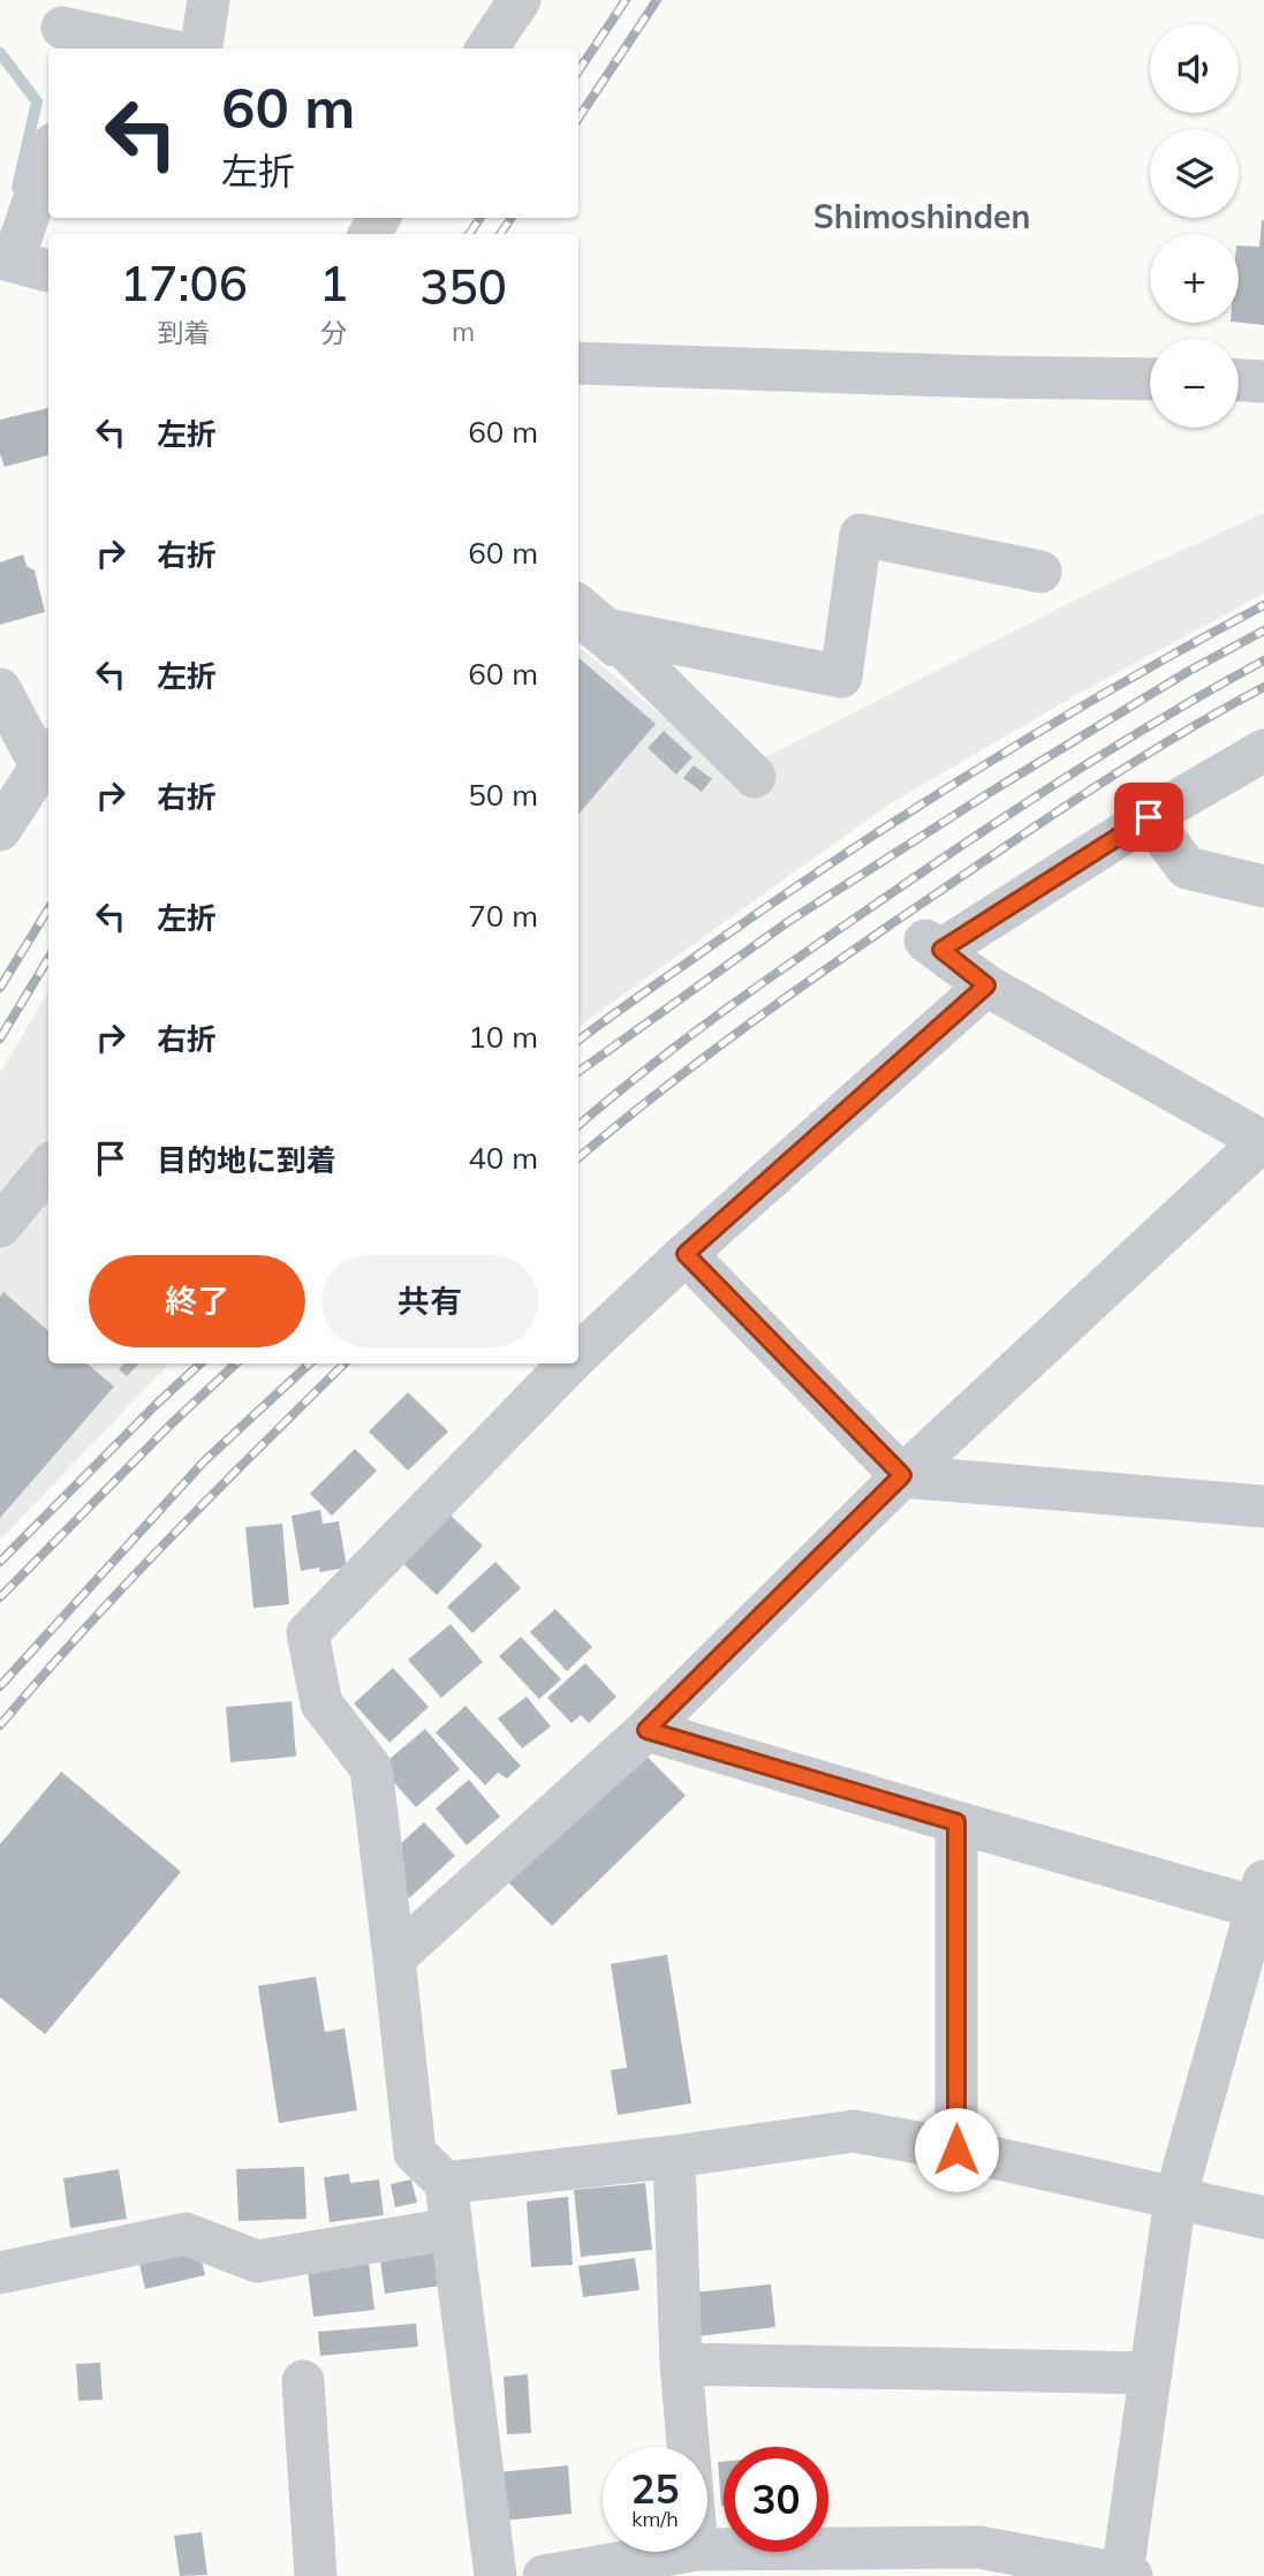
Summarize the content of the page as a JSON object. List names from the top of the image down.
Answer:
{
  "districts": ["Shimoshinden"],
  "page": {
    "map_buttons": ["+", "−"],
    "turn": ["60 m", "左折"],
    "eta": [
      "17:06",
      "到着",
      "1",
      "分",
      "350",
      "m"
    ],
    "list": [
      {
        "name": "左折",
        "value": "60 m"
      },
      {
        "name": "右折",
        "value": "60 m"
      },
      {
        "name": "左折",
        "value": "60 m"
      },
      {
        "name": "右折",
        "value": "50 m"
      },
      {
        "name": "左折",
        "value": "70 m"
      },
      {
        "name": "右折",
        "value": "10 m"
      },
      {
        "name": "目的地に到着",
        "value": "40 m"
      }
    ],
    "buttons": ["終了", "共有"],
    "speed": "25 km/h",
    "limit": "30"
  }
}
